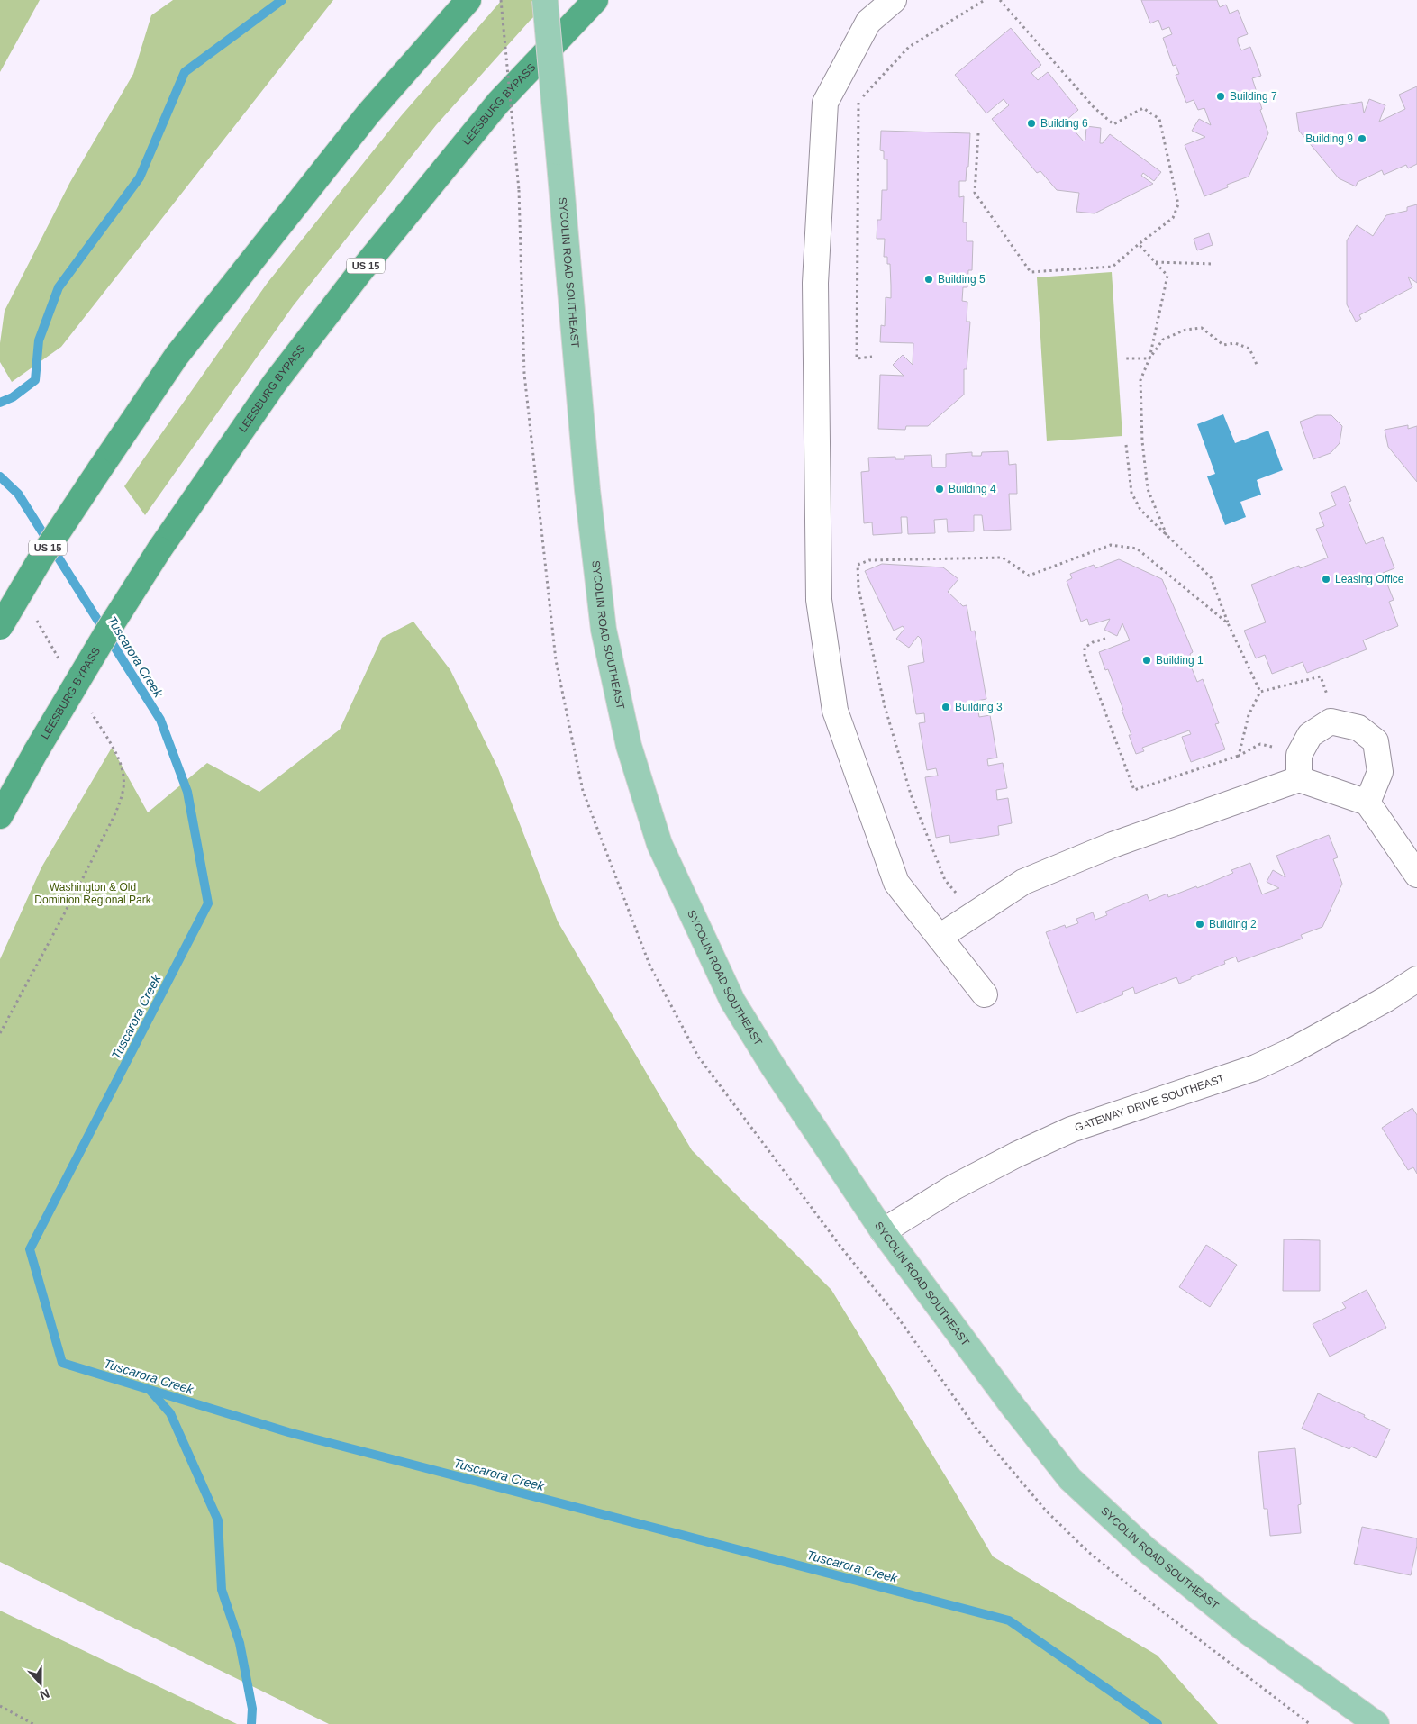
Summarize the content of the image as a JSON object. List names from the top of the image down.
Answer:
{
  "streets": {
    "highway": ["LEESBURG BYPASS", "US 15"],
    "main road": ["SYCOLIN ROAD SOUTHEAST"],
    "street": ["GATEWAY DRIVE SOUTHEAST"]
  },
  "crossings": [
    ["SYCOLIN ROAD SOUTHEAST", "GATEWAY DRIVE SOUTHEAST"]
  ],
  "water": ["Tuscarora Creek"],
  "parks": ["Washington & Old Dominion Regional Park"],
  "places": [
    "Building 7",
    "Building 6",
    "Building 9",
    "Building 5",
    "Building 4",
    "Leasing Office",
    "Building 1",
    "Building 3",
    "Building 2"
  ],
  "north": "bottom"
}
